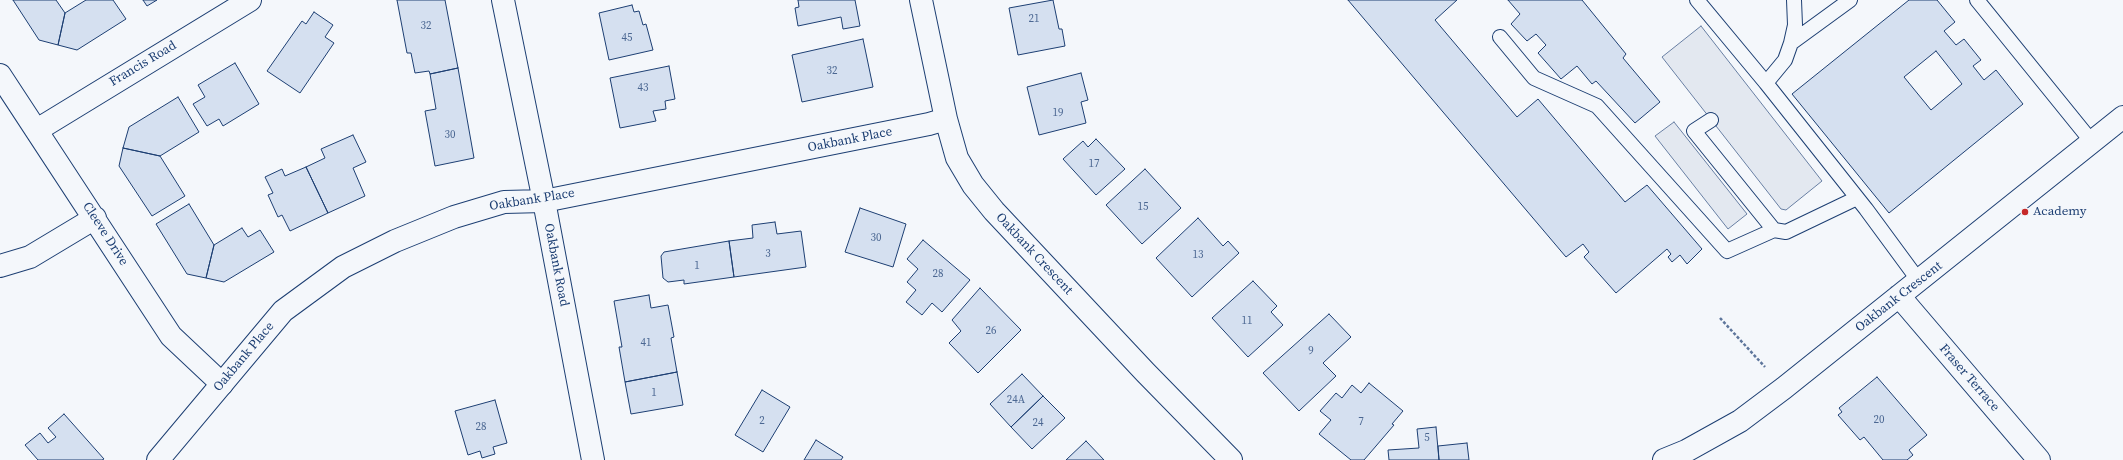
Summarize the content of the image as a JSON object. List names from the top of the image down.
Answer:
{
  "streets": {
    "street": [
      "Francis Road",
      "Oakbank Place",
      "Cleeve Drive",
      "Oakbank Crescent",
      "Oakbank Road",
      "Fraser Terrace"
    ]
  },
  "crossings": [
    ["Francis Road", "Cleeve Drive"],
    ["Oakbank Place", "Cleeve Drive"],
    ["Oakbank Place", "Oakbank Crescent"],
    ["Oakbank Place", "Oakbank Road"],
    ["Oakbank Crescent", "Fraser Terrace"]
  ],
  "places": ["Academy"],
  "house_numbers": [
    "21",
    "32",
    "45",
    "32",
    "43",
    "19",
    "30",
    "17",
    "15",
    "30",
    "3",
    "13",
    "1",
    "28",
    "11",
    "26",
    "41",
    "9",
    "1",
    "24A",
    "20",
    "2",
    "7",
    "24",
    "28",
    "5"
  ]
}
